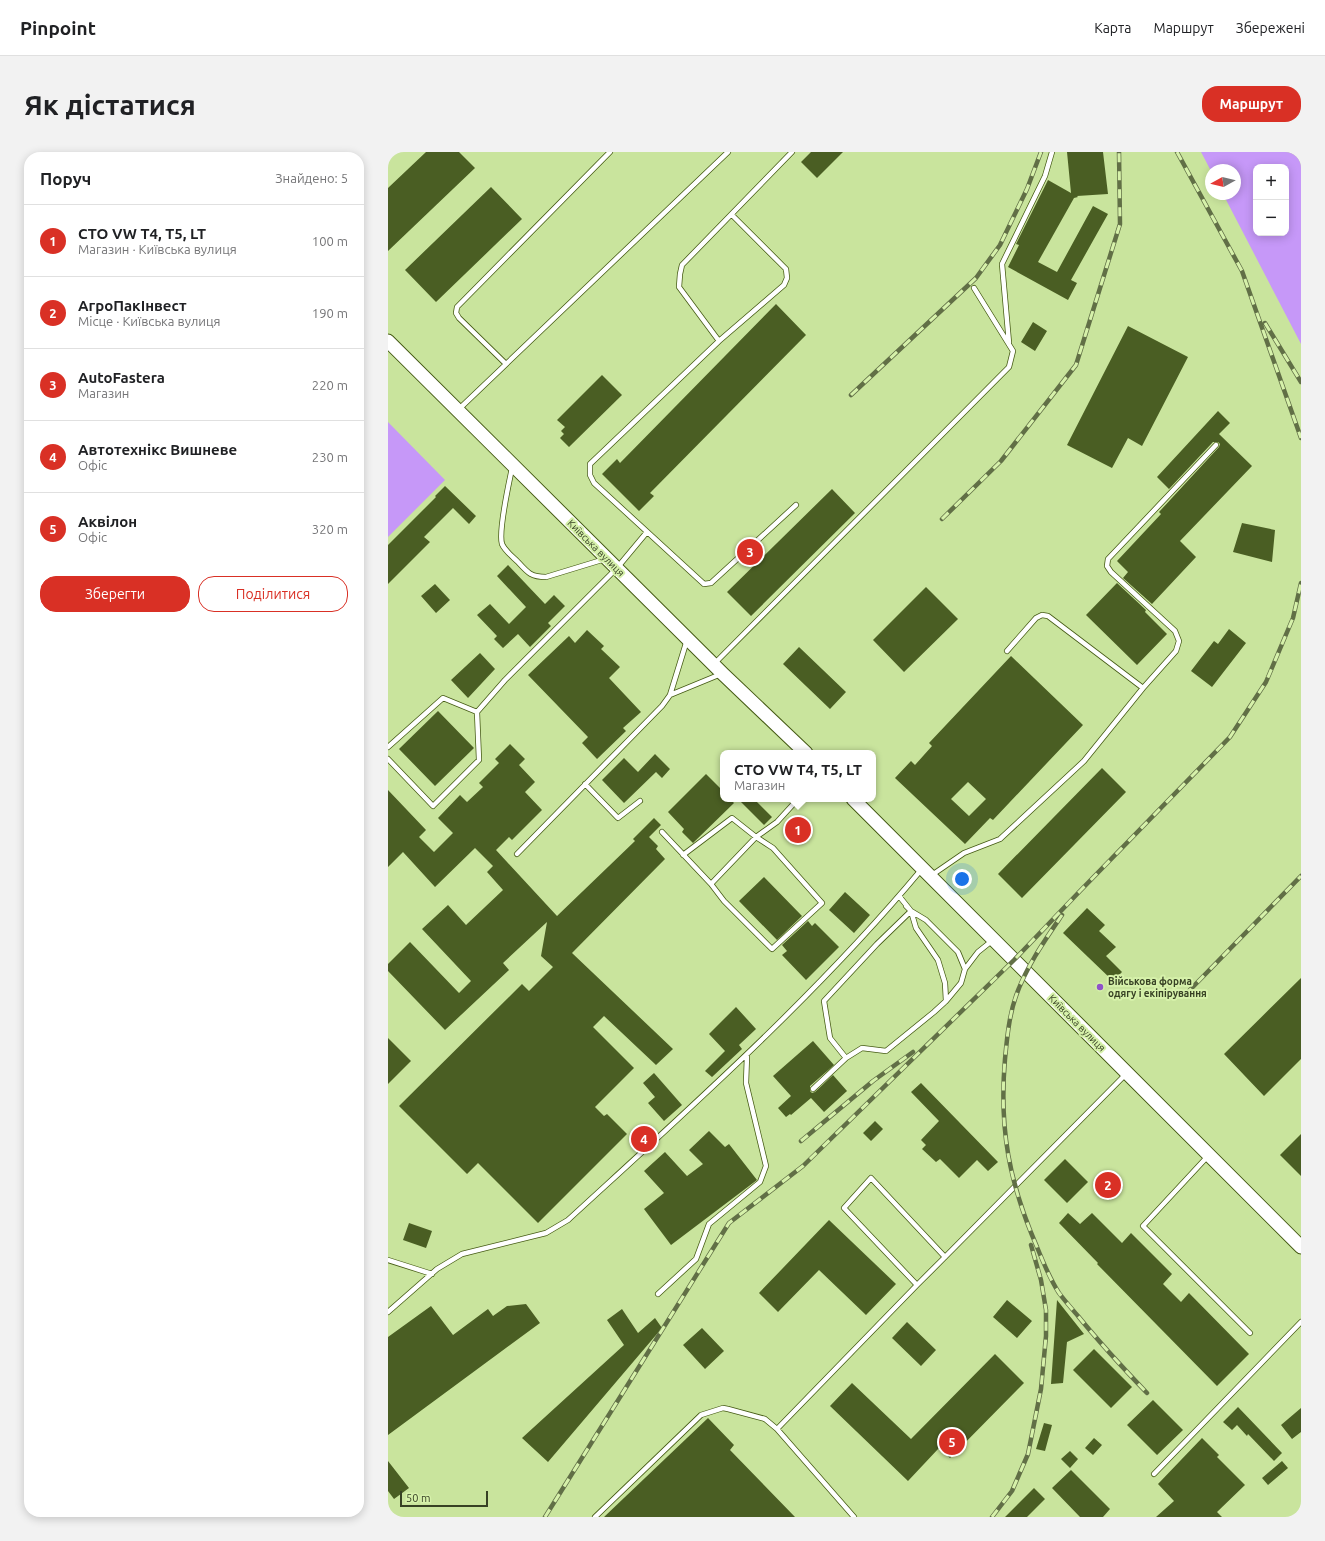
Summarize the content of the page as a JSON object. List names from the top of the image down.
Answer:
{
  "streets": {
    "main road": ["Київська вулиця"]
  },
  "places": ["Військова форма одягу і екіпірування"],
  "scale_bar": "50 m",
  "north": "left",
  "page": {
    "header": "Pinpoint",
    "nav": ["Карта", "Маршрут", "Збережені"],
    "buttons": [
      "Маршрут",
      ["Зберегти", "Поділитися"]
    ],
    "title": "Як дістатися",
    "heading": ["Поруч", "Знайдено: 5"],
    "map_buttons": ["+", "−"],
    "list": [
      {
        "mark": "1",
        "name": "СТО VW T4, T5, LT",
        "note": "Магазин · Київська вулиця",
        "value": "100 m"
      },
      {
        "mark": "2",
        "name": "АгроПакІнвест",
        "note": "Місце · Київська вулиця",
        "value": "190 m"
      },
      {
        "mark": "3",
        "name": "AutoFastera",
        "note": "Магазин",
        "value": "220 m"
      },
      {
        "mark": "4",
        "name": "Автотехнікс Вишневе",
        "note": "Офіс",
        "value": "230 m"
      },
      {
        "mark": "5",
        "name": "Аквілон",
        "note": "Офіс",
        "value": "320 m"
      }
    ],
    "pins": [
      "3",
      "1",
      "4",
      "2",
      "5"
    ],
    "popup": ["СТО VW T4, T5, LT", "Магазин"],
    "scale": "50 m"
  }
}
